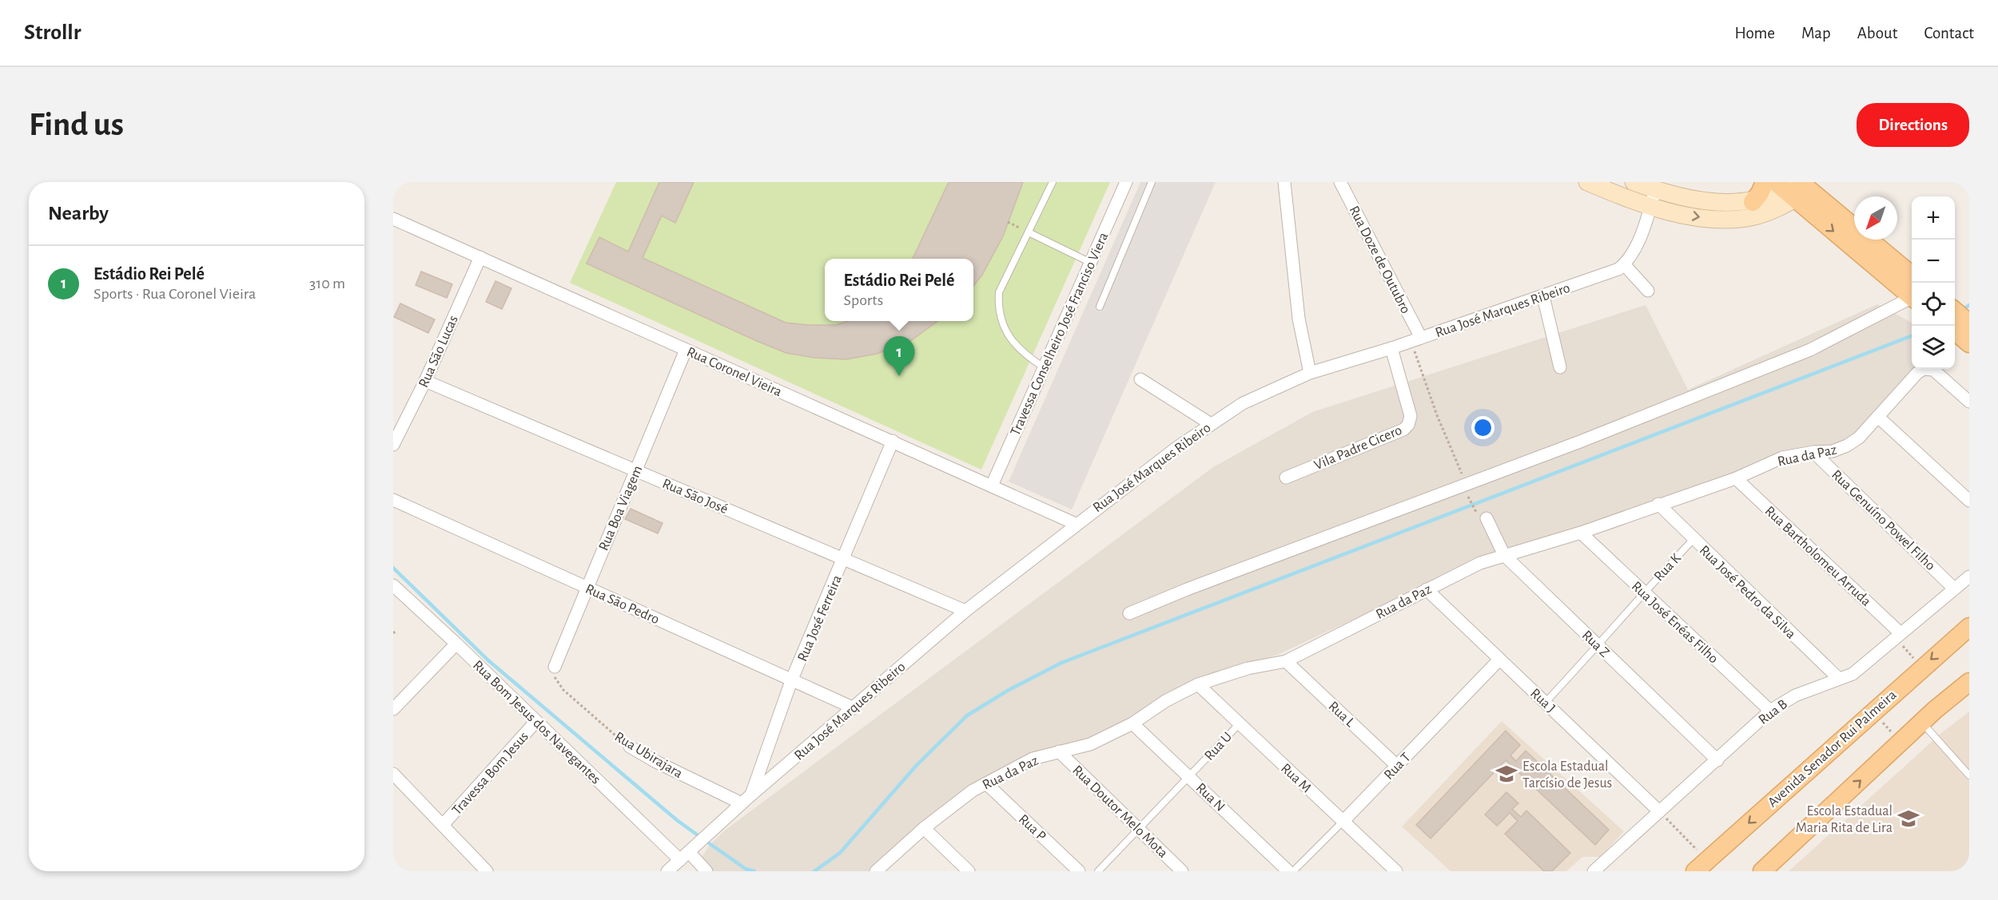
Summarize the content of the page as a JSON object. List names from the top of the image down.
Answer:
{
  "streets": {
    "main road": ["Avenida Senador Rui Palmeira"],
    "street": [
      "Rua Doze de Outubro",
      "Rua José Marques Ribeiro",
      "Travessa Conselheiro José Franciso Viera",
      "Rua São Lucas",
      "Rua Coronel Vieira",
      "Vila Padre Cicero",
      "Rua da Paz",
      "Rua São José",
      "Rua Boa Viagem",
      "Rua Genuíno Powel Filho",
      "Rua Bartholomeu Arruda",
      "Rua José Pedro da Silva",
      "Rua São Pedro",
      "Rua José Ferreira",
      "Rua José Enéas Filho",
      "Rua Z",
      "Rua J",
      "Rua B",
      "Rua L",
      "Rua Bom Jesus dos Navegantes",
      "Rua Ubirajara",
      "Rua T",
      "Travessa Bom Jesus",
      "Rua M",
      "Rua N",
      "Rua Doutor Melo Mota",
      "Rua P"
    ],
    "lane": ["Rua K", "Rua U"]
  },
  "crossings": [
    ["Rua Doze de Outubro", "Rua José Marques Ribeiro"],
    ["Rua José Marques Ribeiro", "Rua Coronel Vieira"],
    ["Rua José Marques Ribeiro", "Vila Padre Cicero"],
    ["Rua José Marques Ribeiro", "Rua São José"],
    ["Rua José Marques Ribeiro", "Rua São Pedro"],
    ["Rua José Marques Ribeiro", "Rua José Ferreira"],
    ["Rua José Marques Ribeiro", "Rua Bom Jesus dos Navegantes"],
    ["Rua José Marques Ribeiro", "Rua Ubirajara"],
    ["Travessa Conselheiro José Franciso Viera", "Rua Coronel Vieira"],
    ["Rua São Lucas", "Rua Coronel Vieira"],
    ["Rua São Lucas", "Rua São José"],
    ["Rua Coronel Vieira", "Rua Boa Viagem"],
    ["Rua Coronel Vieira", "Rua José Ferreira"],
    ["Rua da Paz", "Rua Genuíno Powel Filho"],
    ["Rua da Paz", "Rua Bartholomeu Arruda"],
    ["Rua da Paz", "Rua José Pedro da Silva"],
    ["Rua da Paz", "Rua José Enéas Filho"],
    ["Rua da Paz", "Rua Z"],
    ["Rua da Paz", "Rua J"],
    ["Rua da Paz", "Rua L"],
    ["Rua da Paz", "Rua M"],
    ["Rua da Paz", "Rua N"],
    ["Rua da Paz", "Rua Doutor Melo Mota"],
    ["Rua da Paz", "Rua P"],
    ["Rua São José", "Rua Boa Viagem"],
    ["Rua São José", "Rua José Ferreira"],
    ["Rua Boa Viagem", "Rua São Pedro"],
    ["Rua Boa Viagem", "Rua Ubirajara"],
    ["Rua Genuíno Powel Filho", "Rua B"],
    ["Rua Bartholomeu Arruda", "Rua B"],
    ["Rua K", "Rua José Pedro da Silva"],
    ["Rua K", "Rua José Enéas Filho"],
    ["Rua K", "Rua Z"],
    ["Rua K", "Rua J"],
    ["Rua José Pedro da Silva", "Rua B"],
    ["Rua São Pedro", "Rua José Ferreira"],
    ["Rua José Ferreira", "Rua Ubirajara"],
    ["Rua José Enéas Filho", "Rua B"],
    ["Rua Z", "Rua B"],
    ["Rua J", "Rua B"],
    ["Rua J", "Rua T"],
    ["Rua L", "Rua T"],
    ["Rua Bom Jesus dos Navegantes", "Travessa Bom Jesus"],
    ["Rua U", "Rua M"],
    ["Rua U", "Rua N"],
    ["Rua U", "Rua Doutor Melo Mota"],
    ["Rua T", "Rua M"]
  ],
  "places": {
    "school or university": ["Escola Estadual Tarcísio de Jesus", "Escola Estadual Maria Rita de Lira"]
  },
  "north": "bottom left",
  "page": {
    "header": "Strollr",
    "nav": [
      "Home",
      "Map",
      "About",
      "Contact"
    ],
    "buttons": "Directions",
    "title": "Find us",
    "heading": "Nearby",
    "map_buttons": ["+", "−"],
    "list": [
      {
        "mark": "1",
        "name": "Estádio Rei Pelé",
        "note": "Sports · Rua Coronel Vieira",
        "value": "310 m"
      }
    ],
    "popup": ["Estádio Rei Pelé", "Sports"],
    "pins": "1"
  }
}
